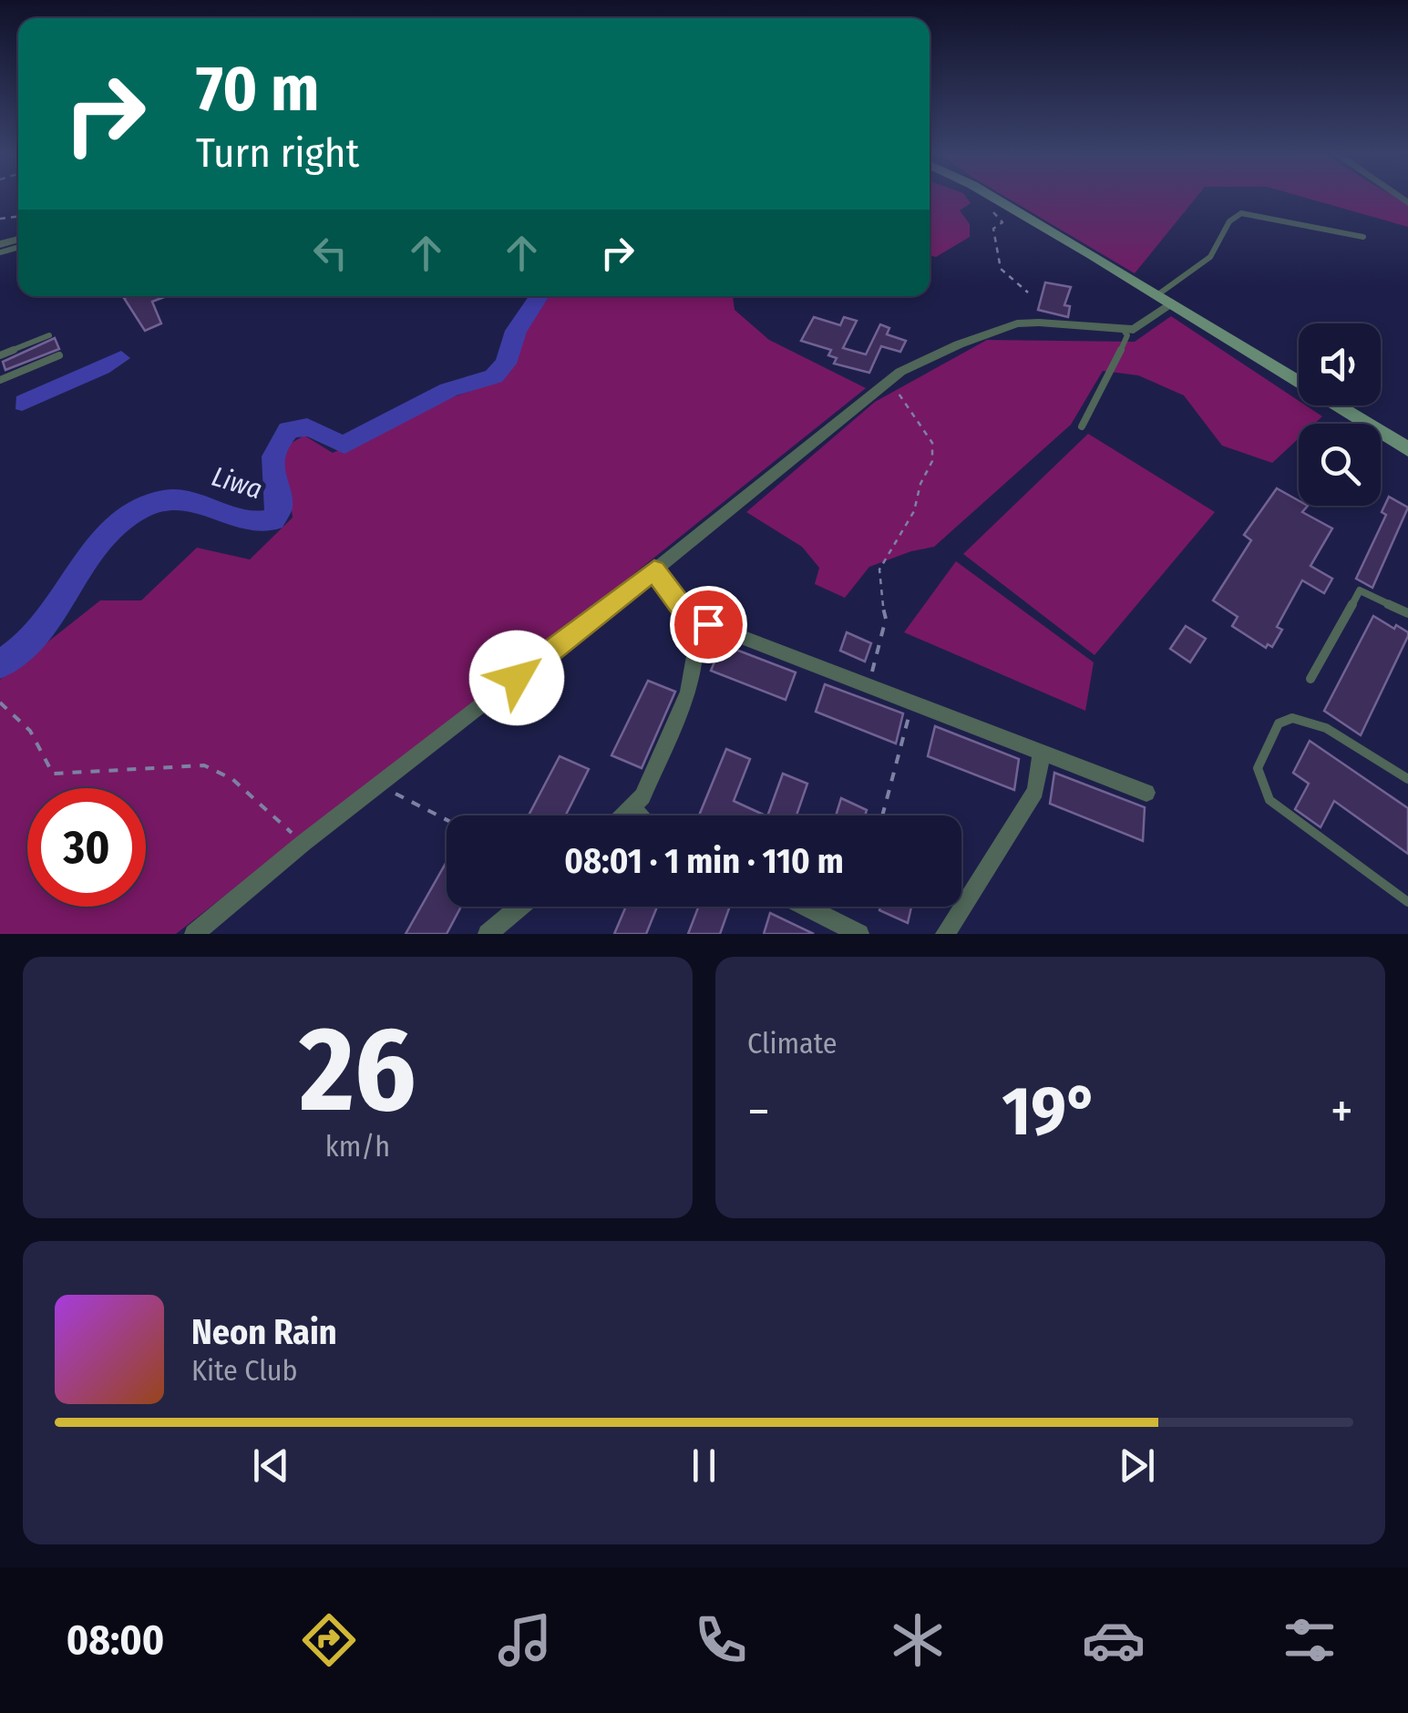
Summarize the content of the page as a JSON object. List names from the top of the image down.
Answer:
{
  "water": ["Liwa"],
  "page": {
    "turn": ["70 m", "Turn right"],
    "limit": "30",
    "trip": "08:01 · 1 min · 110 m",
    "tile": [
      ["26", "km/h"],
      "Climate"
    ],
    "heat": ["−", "19°", "+"],
    "song": ["Neon Rain", "Kite Club"],
    "tabs": "08:00"
  }
}
